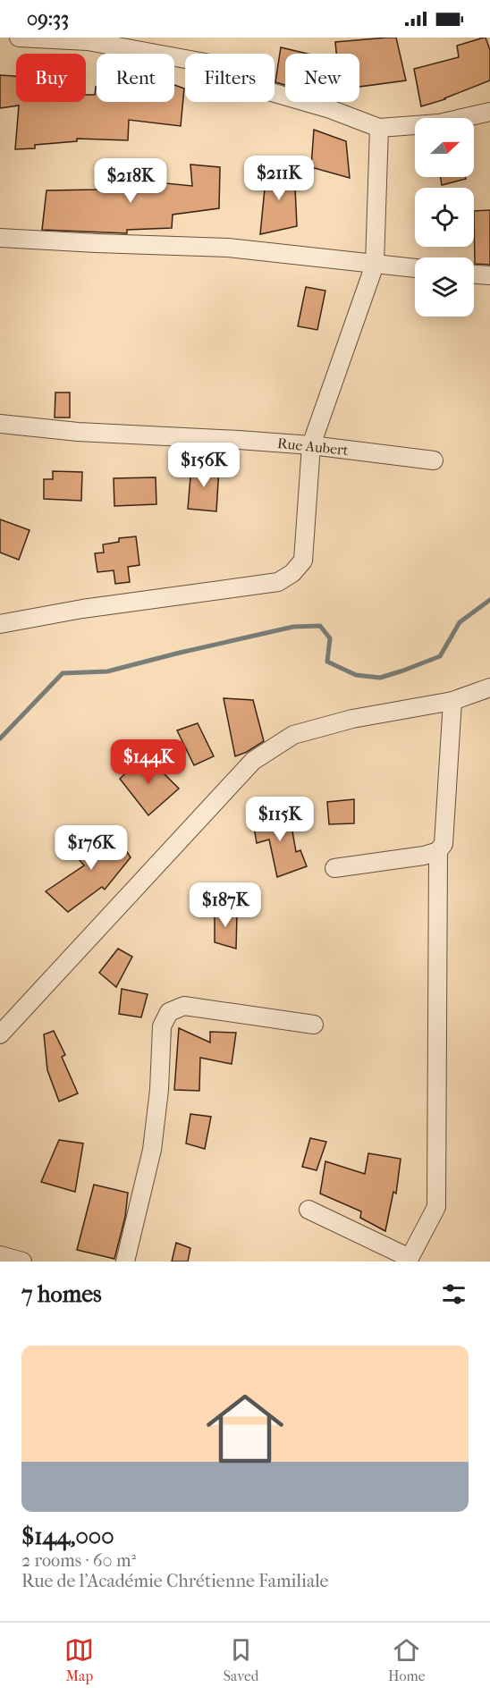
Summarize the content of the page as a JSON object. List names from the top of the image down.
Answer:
{
  "streets": {
    "street": ["Rue Aubert"]
  },
  "north": "right",
  "page": {
    "status": "09:33",
    "chip": [
      "Buy",
      "Rent",
      "Filters",
      "New"
    ],
    "price": [
      "$211K",
      "$218K",
      "$156K",
      "$144K",
      "$115K",
      "$176K",
      "$187K"
    ],
    "heading": "7 homes",
    "list": [
      {
        "name": "$144,000",
        "note": "2 rooms · 60 m² · Rue de l'Académie Chrétienne Familiale"
      }
    ],
    "tabs": ["Map", "Saved", "Home"]
  }
}
